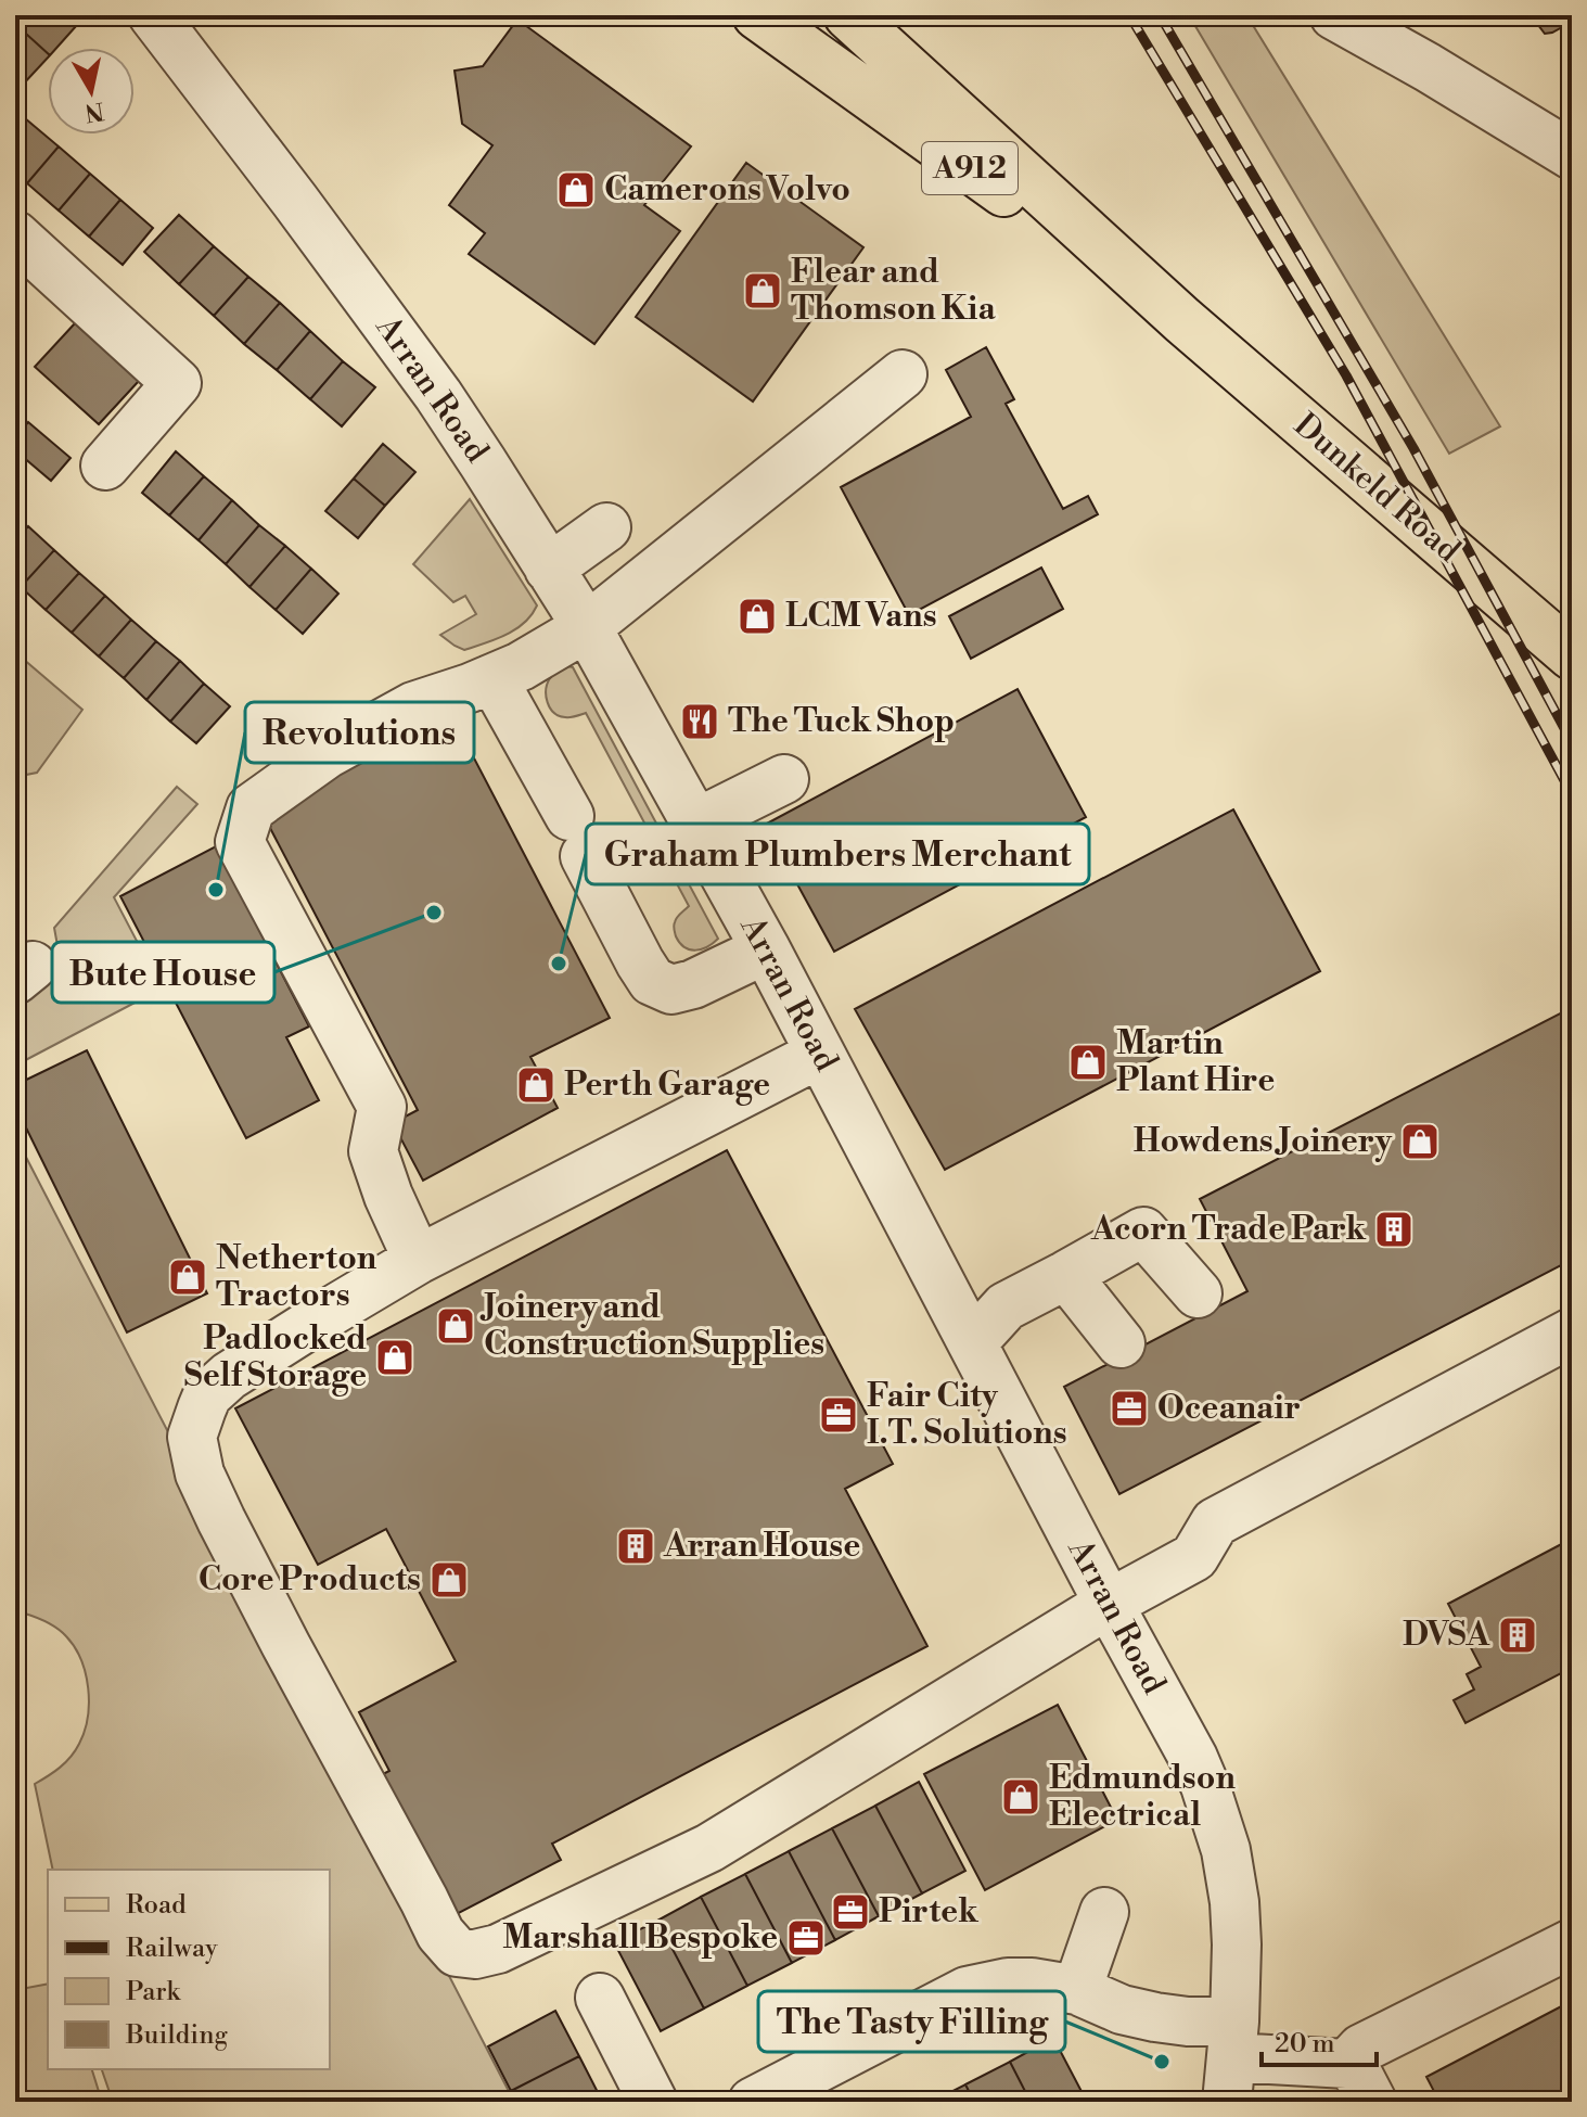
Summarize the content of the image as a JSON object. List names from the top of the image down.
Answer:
{
  "streets": {
    "main road": ["A912", "Dunkeld Road"],
    "street": ["Arran Road"]
  },
  "places": {
    "shop": [
      "Camerons Volvo",
      "Flear and Thomson Kia",
      "LCM Vans",
      "Martin Plant Hire",
      "Perth Garage",
      "Howdens Joinery",
      "Netherton Tractors",
      "Joinery and Construction Supplies",
      "Padlocked Self Storage",
      "Core Products",
      "Edmundson Electrical"
    ],
    "restaurant": ["The Tuck Shop"],
    "other": [
      "Revolutions",
      "Bute House",
      "Graham Plumbers Merchant",
      "The Tasty Filling"
    ],
    "building": ["Acorn Trade Park", "Arran House", "DVSA"],
    "office": [
      "Oceanair",
      "Fair City I.T. Solutions",
      "Pirtek",
      "Marshall Bespoke"
    ]
  },
  "legend": [
    "Road",
    "Railway",
    "Park",
    "Building"
  ],
  "scale_bar": "20 m",
  "north": "bottom"
}
